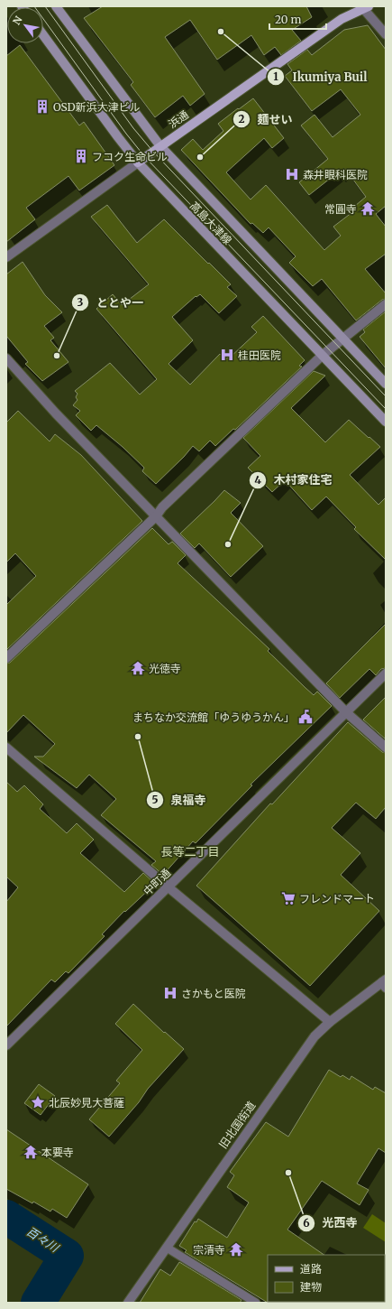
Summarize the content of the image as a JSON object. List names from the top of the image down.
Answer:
{
  "streets": {
    "main road": ["浜通", "高島大津線"],
    "street": ["中町通", "旧北国街道"]
  },
  "crossings": [
    ["浜通", "高島大津線"]
  ],
  "districts": ["長等二丁目"],
  "water": ["百々川"],
  "places": {
    "other": [
      "Ikumiya Buil",
      "麺せい",
      "ととや一",
      "木村家住宅",
      "泉福寺",
      "光西寺"
    ],
    "building": ["OSD新浜大津ビル", "フコク生命ビル"],
    "hospital": ["森井眼科医院", "桂田医院", "さかもと医院"],
    "temple": [
      "常圓寺",
      "光徳寺",
      "本要寺",
      "宗清寺"
    ],
    "public building": ["まちなか交流館「ゆうゆうかん」"],
    "supermarket": ["フレンドマート"],
    "place": ["北辰妙見大菩薩"]
  },
  "legend": ["道路", "建物"],
  "scale_bar": "20 m",
  "north": "top left"
}
